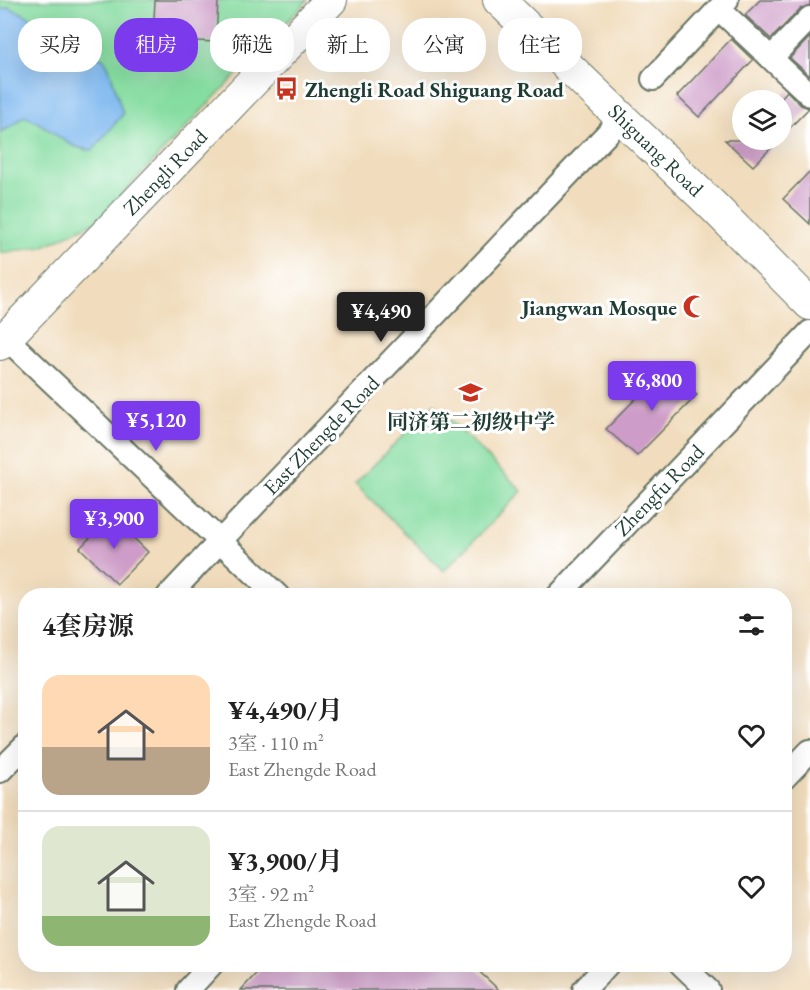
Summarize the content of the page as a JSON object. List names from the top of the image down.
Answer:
{
  "streets": {
    "main road": ["Shiguang Road", "Zhengli Road"],
    "street": ["East Zhengde Road", "Zhengfu Road"]
  },
  "crossings": [
    ["Shiguang Road", "East Zhengde Road"]
  ],
  "places": {
    "bus stop": ["Zhengli Road Shiguang Road"],
    "mosque": ["Jiangwan Mosque"],
    "school or university": ["同济第二初级中学"]
  },
  "page": {
    "chip": [
      "买房",
      "租房",
      "筛选",
      "新上",
      "公寓",
      "住宅"
    ],
    "price": [
      "¥4,490",
      "¥6,800",
      "¥5,120",
      "¥3,900"
    ],
    "heading": "4套房源",
    "list": [
      {
        "name": "¥4,490/月",
        "note": "3室 · 110 m² · East Zhengde Road"
      },
      {
        "name": "¥3,900/月",
        "note": "3室 · 92 m² · East Zhengde Road"
      }
    ]
  }
}
